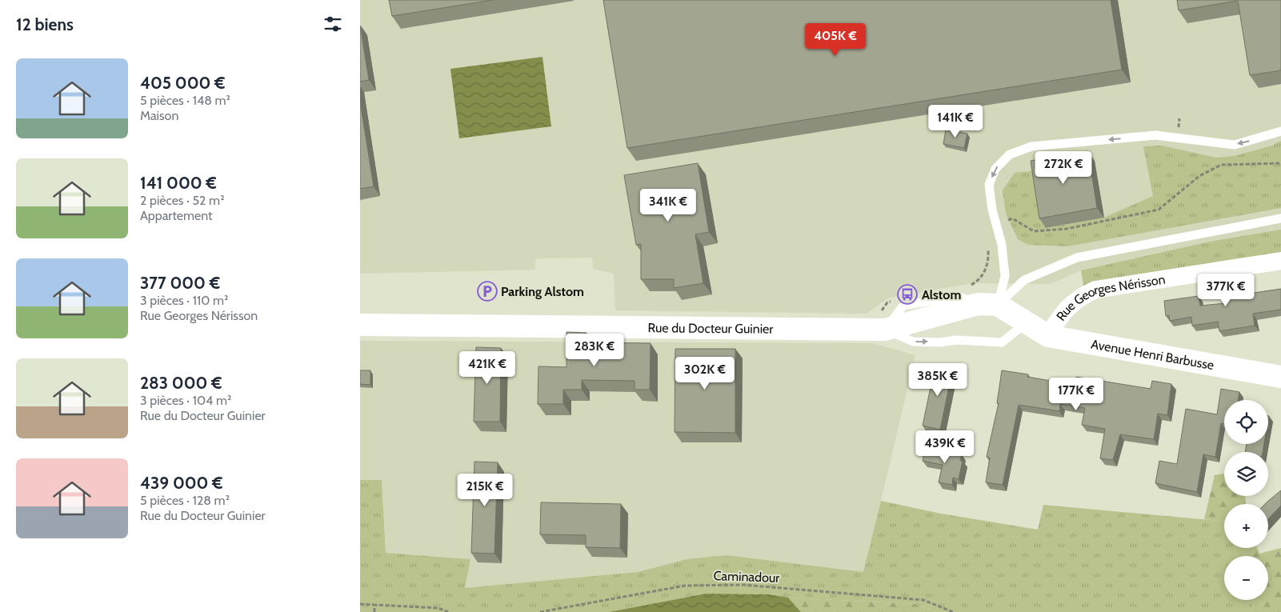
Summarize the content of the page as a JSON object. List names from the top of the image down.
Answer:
{
  "streets": {
    "main road": ["Rue du Docteur Guinier", "Avenue Henri Barbusse"],
    "street": ["Rue Georges Nérisson"],
    "path": ["Caminadour"]
  },
  "crossings": [
    ["Rue Georges Nérisson", "Avenue Henri Barbusse"]
  ],
  "places": {
    "parking": ["Parking Alstom"],
    "bus stop": ["Alstom"]
  },
  "page": {
    "heading": "12 biens",
    "price": [
      "405K €",
      "141K €",
      "272K €",
      "341K €",
      "377K €",
      "283K €",
      "421K €",
      "302K €",
      "385K €",
      "177K €",
      "439K €",
      "215K €"
    ],
    "list": [
      {
        "name": "405 000 €",
        "note": "5 pièces · 148 m² · Maison"
      },
      {
        "name": "141 000 €",
        "note": "2 pièces · 52 m² · Appartement"
      },
      {
        "name": "377 000 €",
        "note": "3 pièces · 110 m² · Rue Georges Nérisson"
      },
      {
        "name": "283 000 €",
        "note": "3 pièces · 104 m² · Rue du Docteur Guinier"
      },
      {
        "name": "439 000 €",
        "note": "5 pièces · 128 m² · Rue du Docteur Guinier"
      }
    ],
    "map_buttons": ["+", "−"]
  }
}
